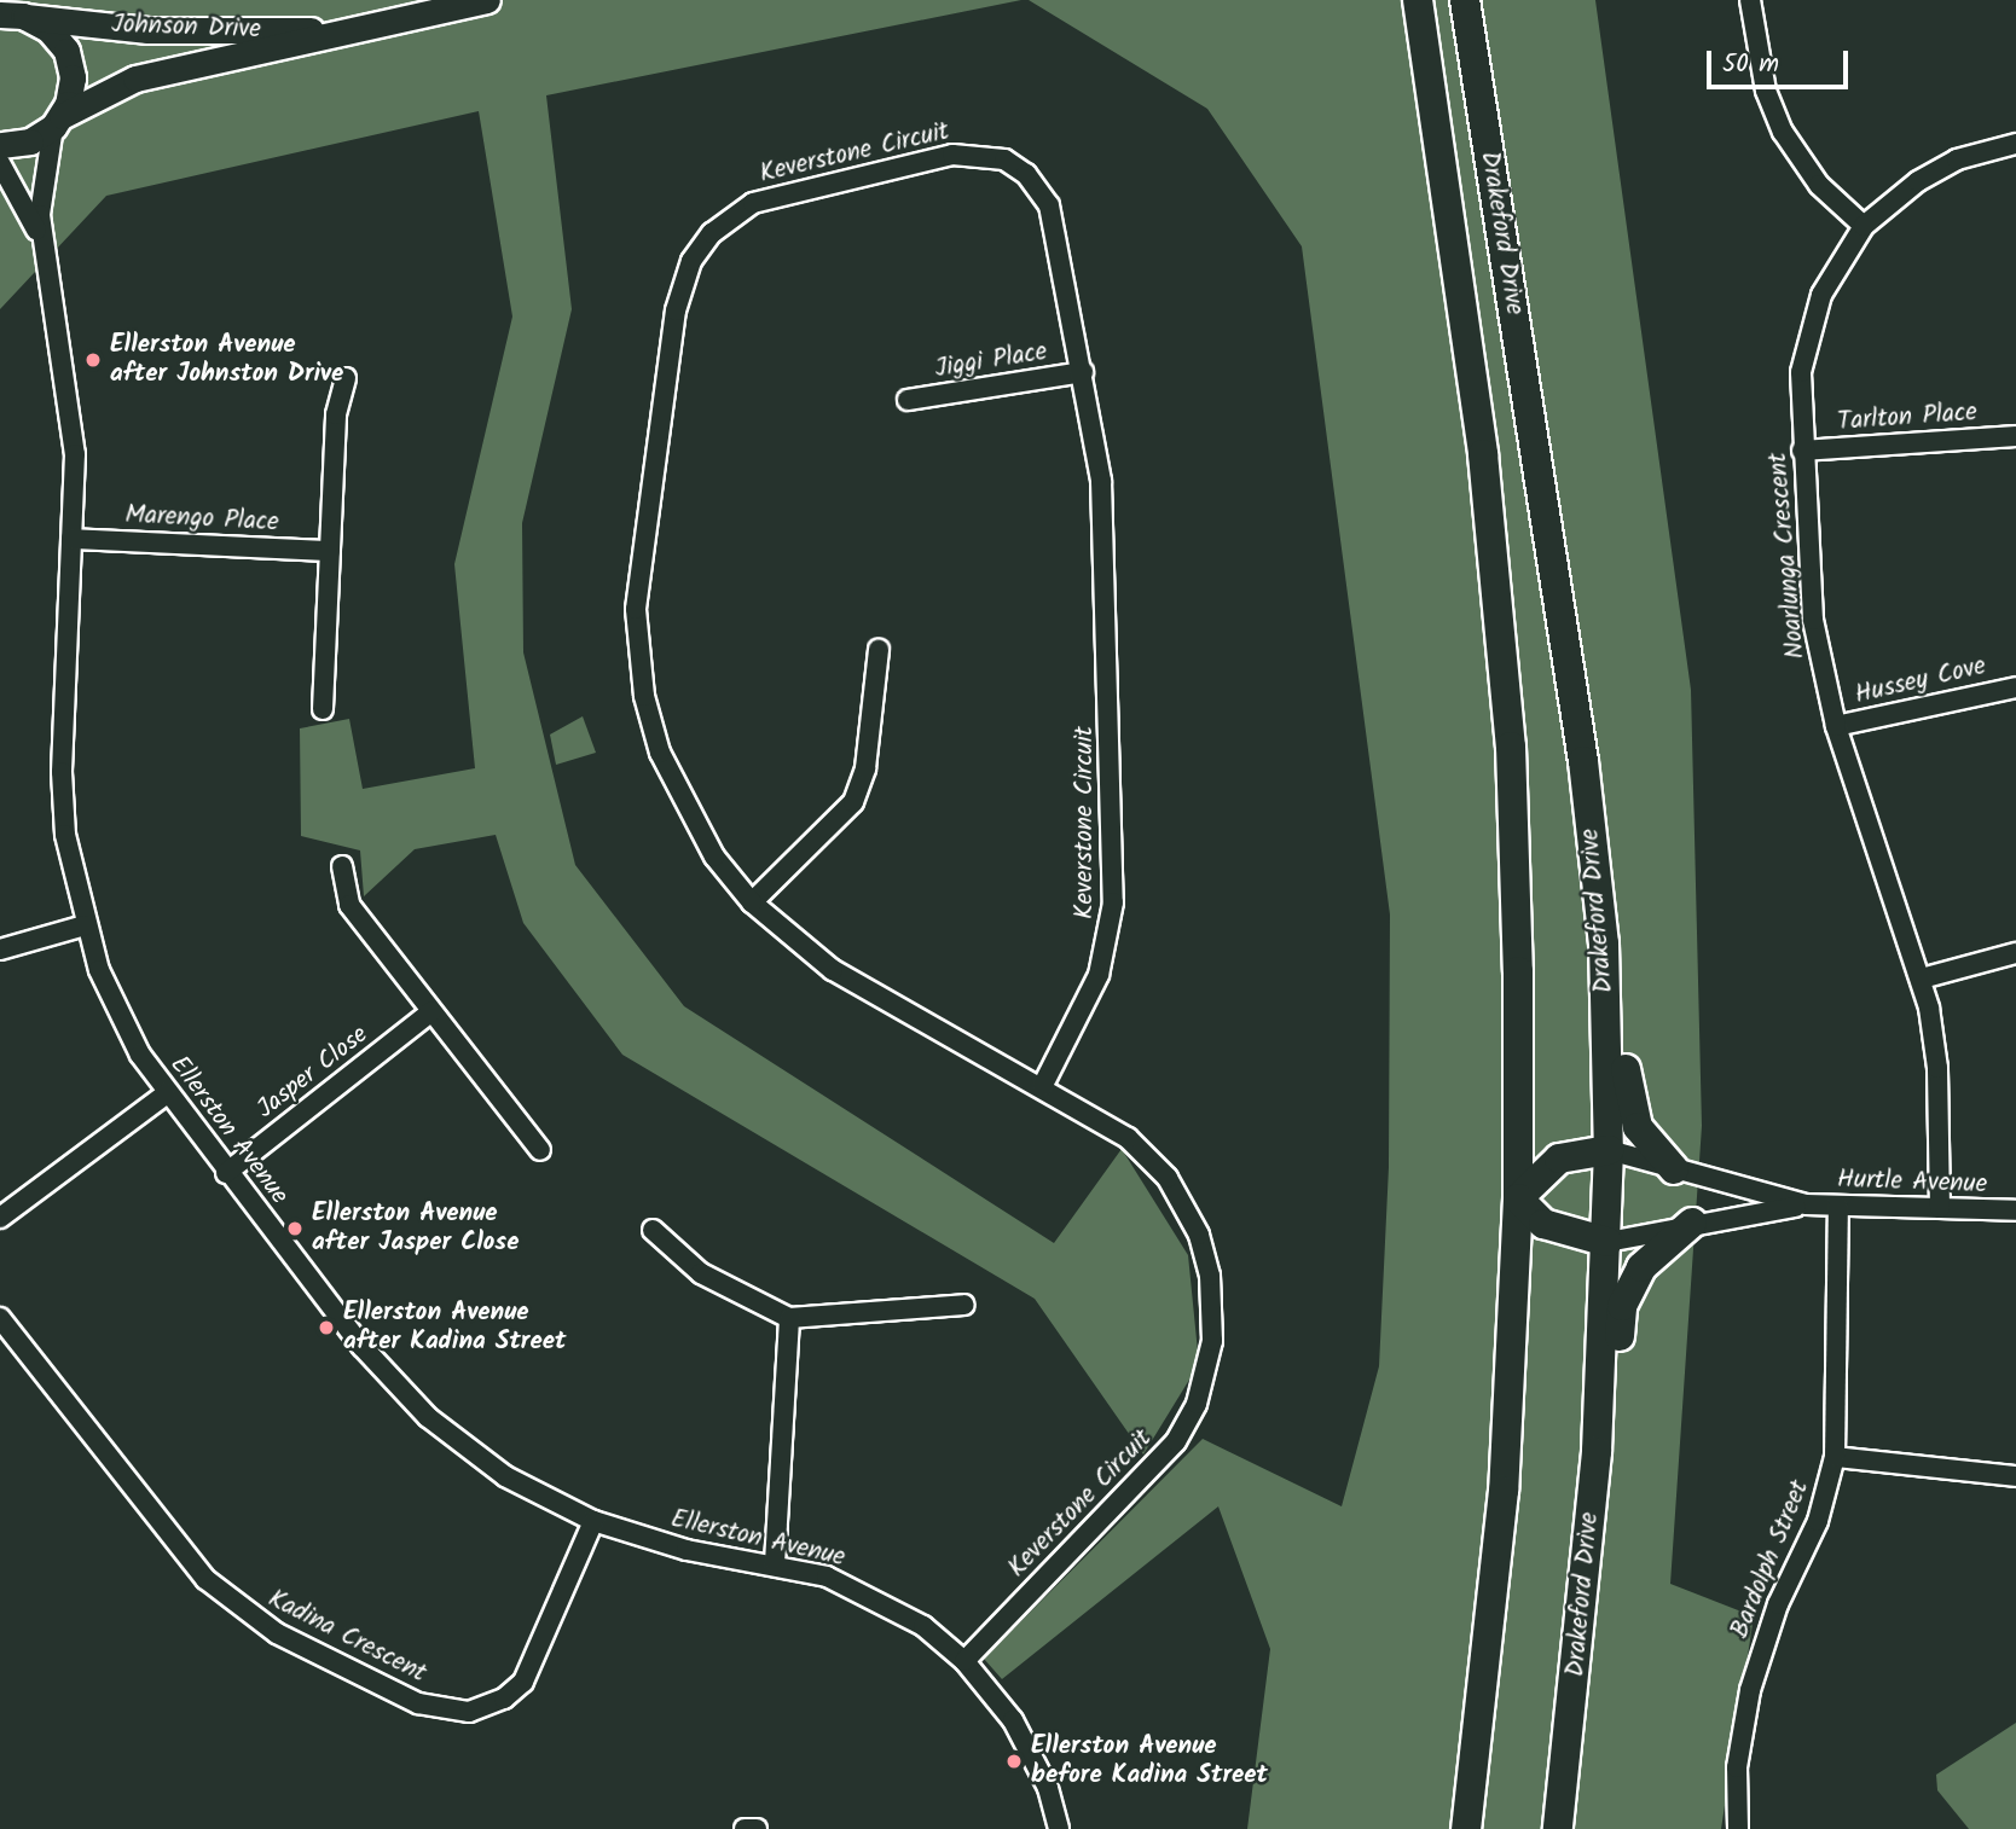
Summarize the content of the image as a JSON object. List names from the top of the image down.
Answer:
{
  "streets": {
    "highway": ["Drakeford Drive"],
    "main road": ["Johnson Drive"],
    "street": [
      "Keverstone Circuit",
      "Jiggi Place",
      "Tarlton Place",
      "Marengo Place",
      "Noarlunga Crescent",
      "Hussey Cove",
      "Jasper Close",
      "Ellerston Avenue",
      "Hurtle Avenue",
      "Bardolph Street",
      "Kadina Crescent"
    ]
  },
  "crossings": [
    ["Johnson Drive", "Ellerston Avenue"],
    ["Keverstone Circuit", "Jiggi Place"],
    ["Keverstone Circuit", "Ellerston Avenue"],
    ["Drakeford Drive", "Hurtle Avenue"],
    ["Tarlton Place", "Noarlunga Crescent"],
    ["Marengo Place", "Ellerston Avenue"],
    ["Noarlunga Crescent", "Hussey Cove"],
    ["Noarlunga Crescent", "Hurtle Avenue"],
    ["Jasper Close", "Ellerston Avenue"],
    ["Ellerston Avenue", "Kadina Crescent"],
    ["Hurtle Avenue", "Bardolph Street"]
  ],
  "places": [
    "Ellerston Avenue after Johnston Drive",
    "Ellerston Avenue after Jasper Close",
    "Ellerston Avenue after Kadina Street",
    "Ellerston Avenue before Kadina Street"
  ],
  "scale_bar": "50 m"
}
